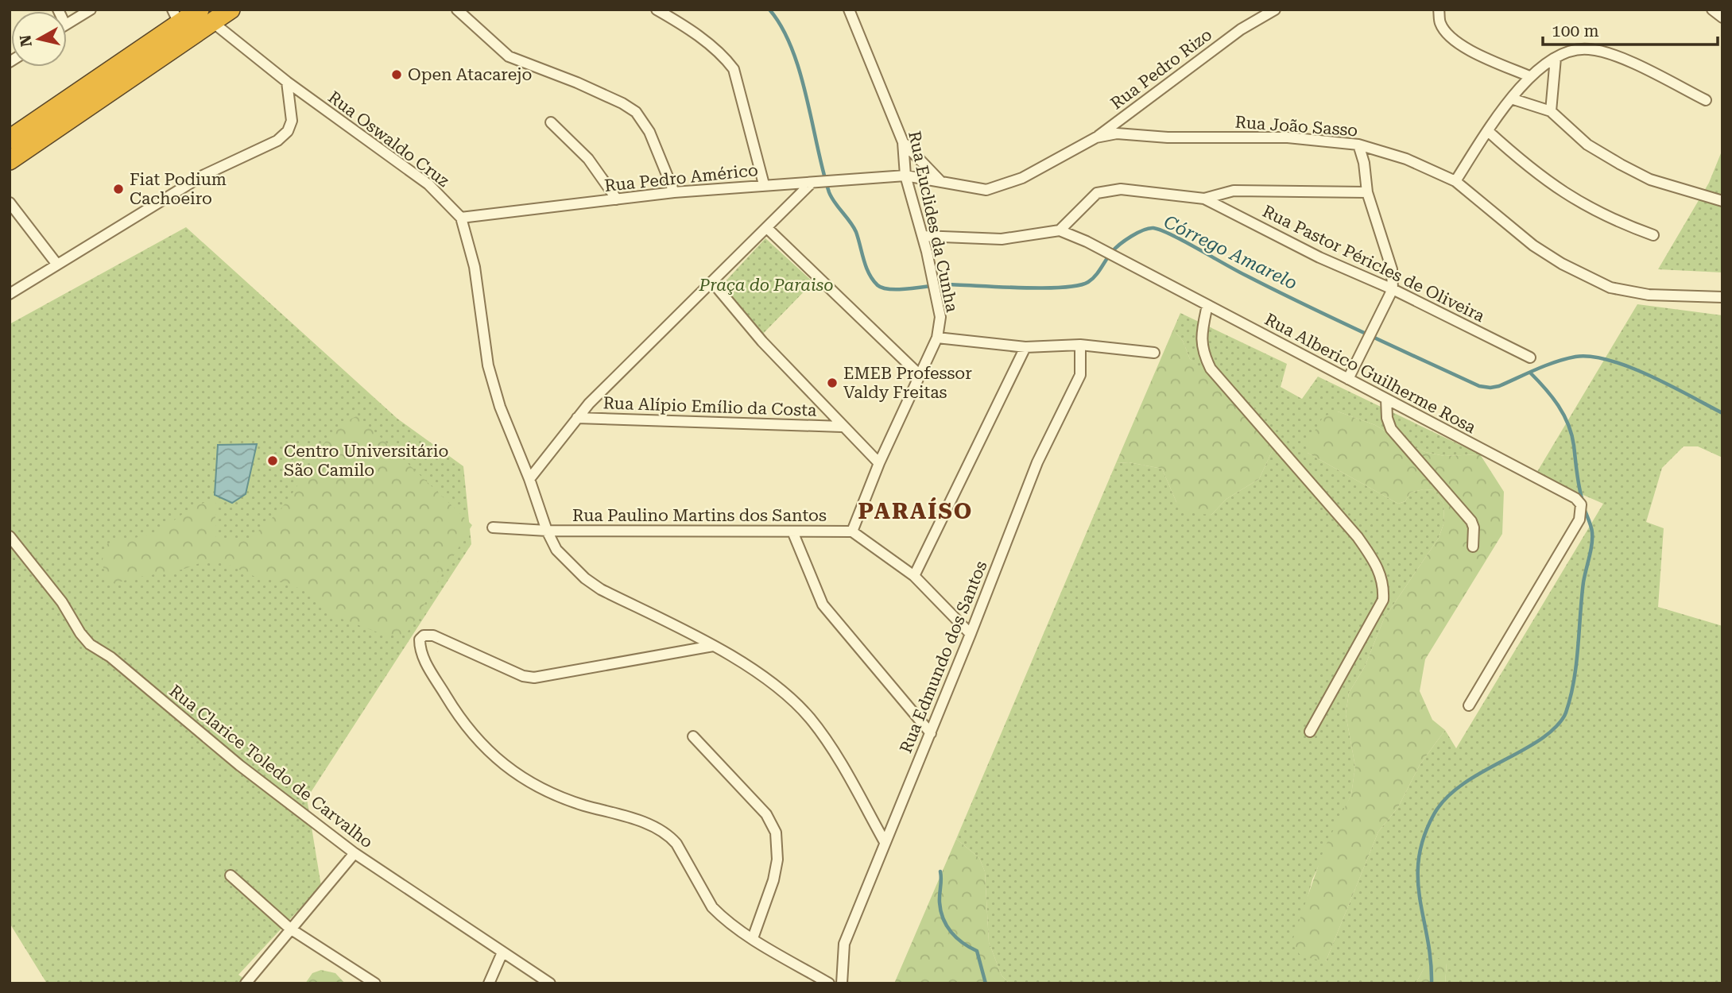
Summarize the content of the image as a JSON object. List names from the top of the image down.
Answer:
{
  "streets": {
    "street": [
      "Rua Pedro Rizo",
      "Rua João Sasso",
      "Rua Oswaldo Cruz",
      "Rua Pedro Américo",
      "Rua Euclides da Cunha",
      "Rua Pastor Péricles de Oliveira",
      "Rua Alberico Guilherme Rosa",
      "Rua Alípio Emílio da Costa",
      "Rua Paulino Martins dos Santos",
      "Rua Edmundo dos Santos",
      "Rua Clarice Toledo de Carvalho"
    ]
  },
  "crossings": [
    ["Rua Pedro Rizo", "Rua João Sasso"],
    ["Rua João Sasso", "Rua Pedro Américo"],
    ["Rua João Sasso", "Rua Euclides da Cunha"],
    ["Rua Oswaldo Cruz", "Rua Pedro Américo"],
    ["Rua Oswaldo Cruz", "Rua Paulino Martins dos Santos"],
    ["Rua Oswaldo Cruz", "Rua Edmundo dos Santos"],
    ["Rua Pedro Américo", "Rua Euclides da Cunha"],
    ["Rua Euclides da Cunha", "Rua Paulino Martins dos Santos"]
  ],
  "districts": ["PARAÍSO"],
  "water": ["Córrego Amarelo"],
  "parks": ["Praça do Paraiso"],
  "places": [
    "Open Atacarejo",
    "Fiat Podium Cachoeiro",
    "EMEB Professor Valdy Freitas",
    "Centro Universitário São Camilo"
  ],
  "scale_bar": "100 m",
  "north": "left"
}
